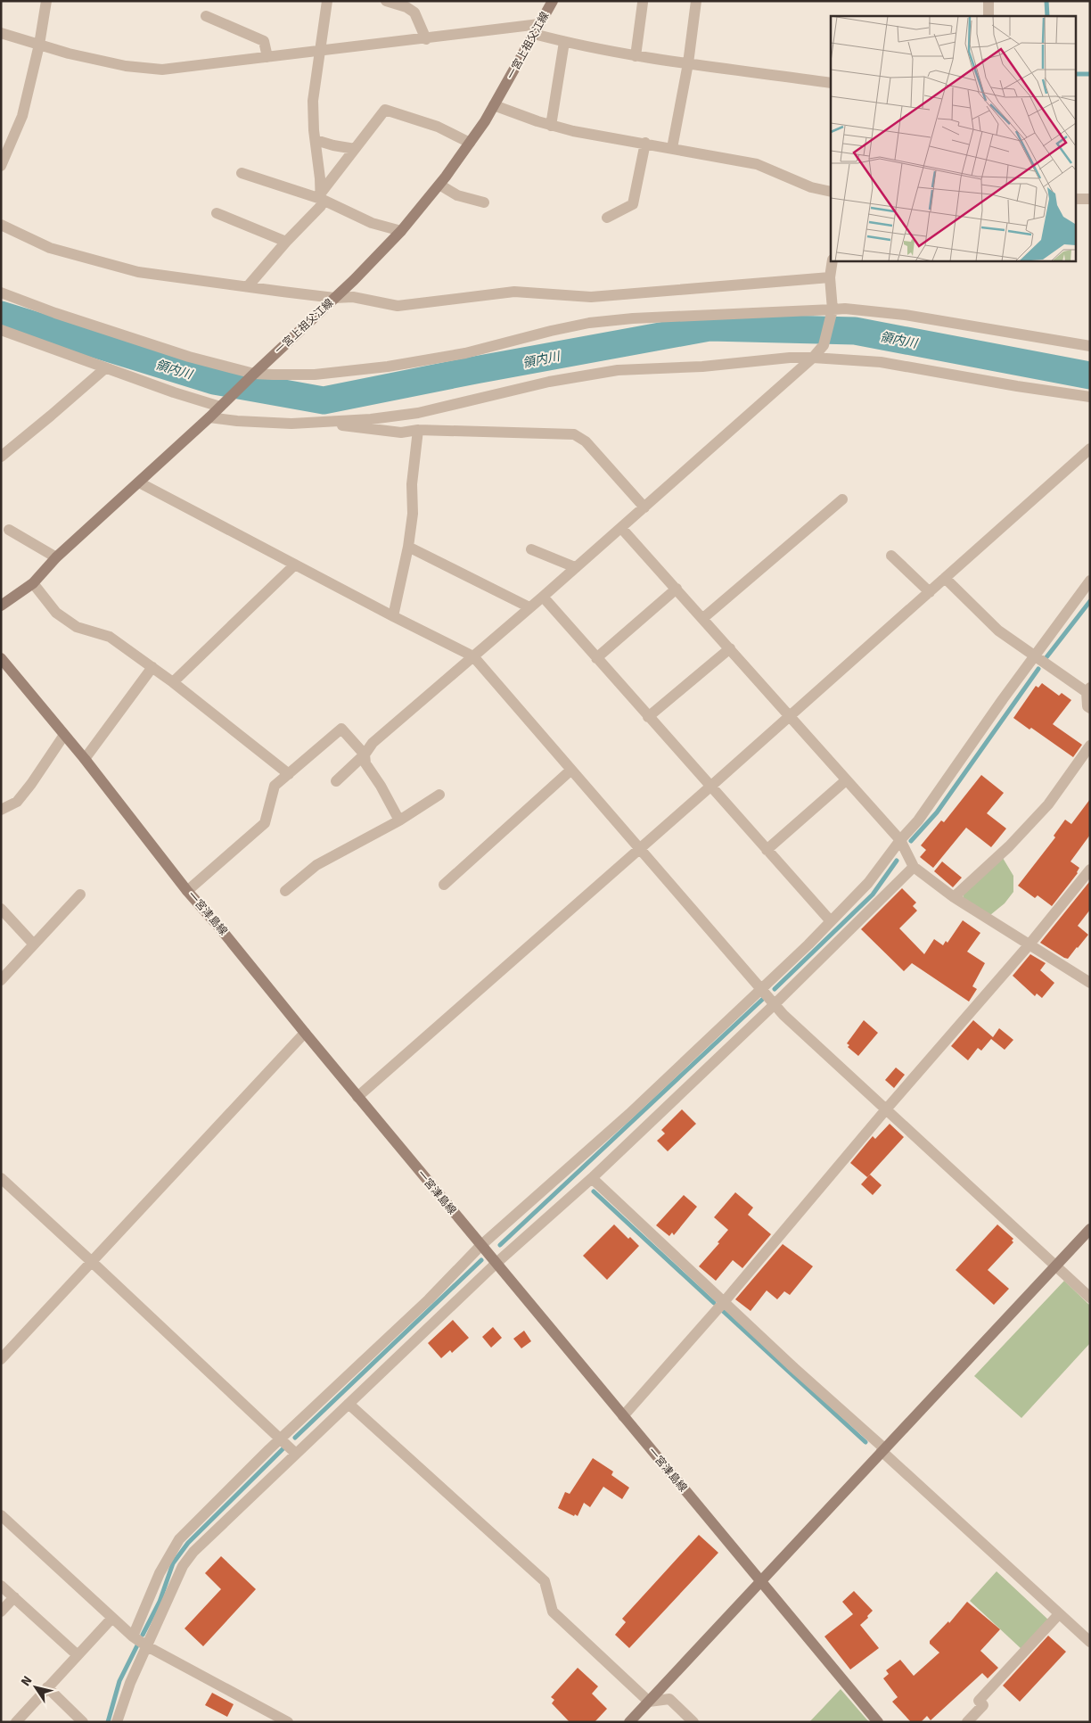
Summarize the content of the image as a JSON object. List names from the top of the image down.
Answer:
{
  "streets": {
    "main road": ["一宮上祖父江線", "一宮津島線"]
  },
  "water": ["領内川"],
  "north": "top left"
}
